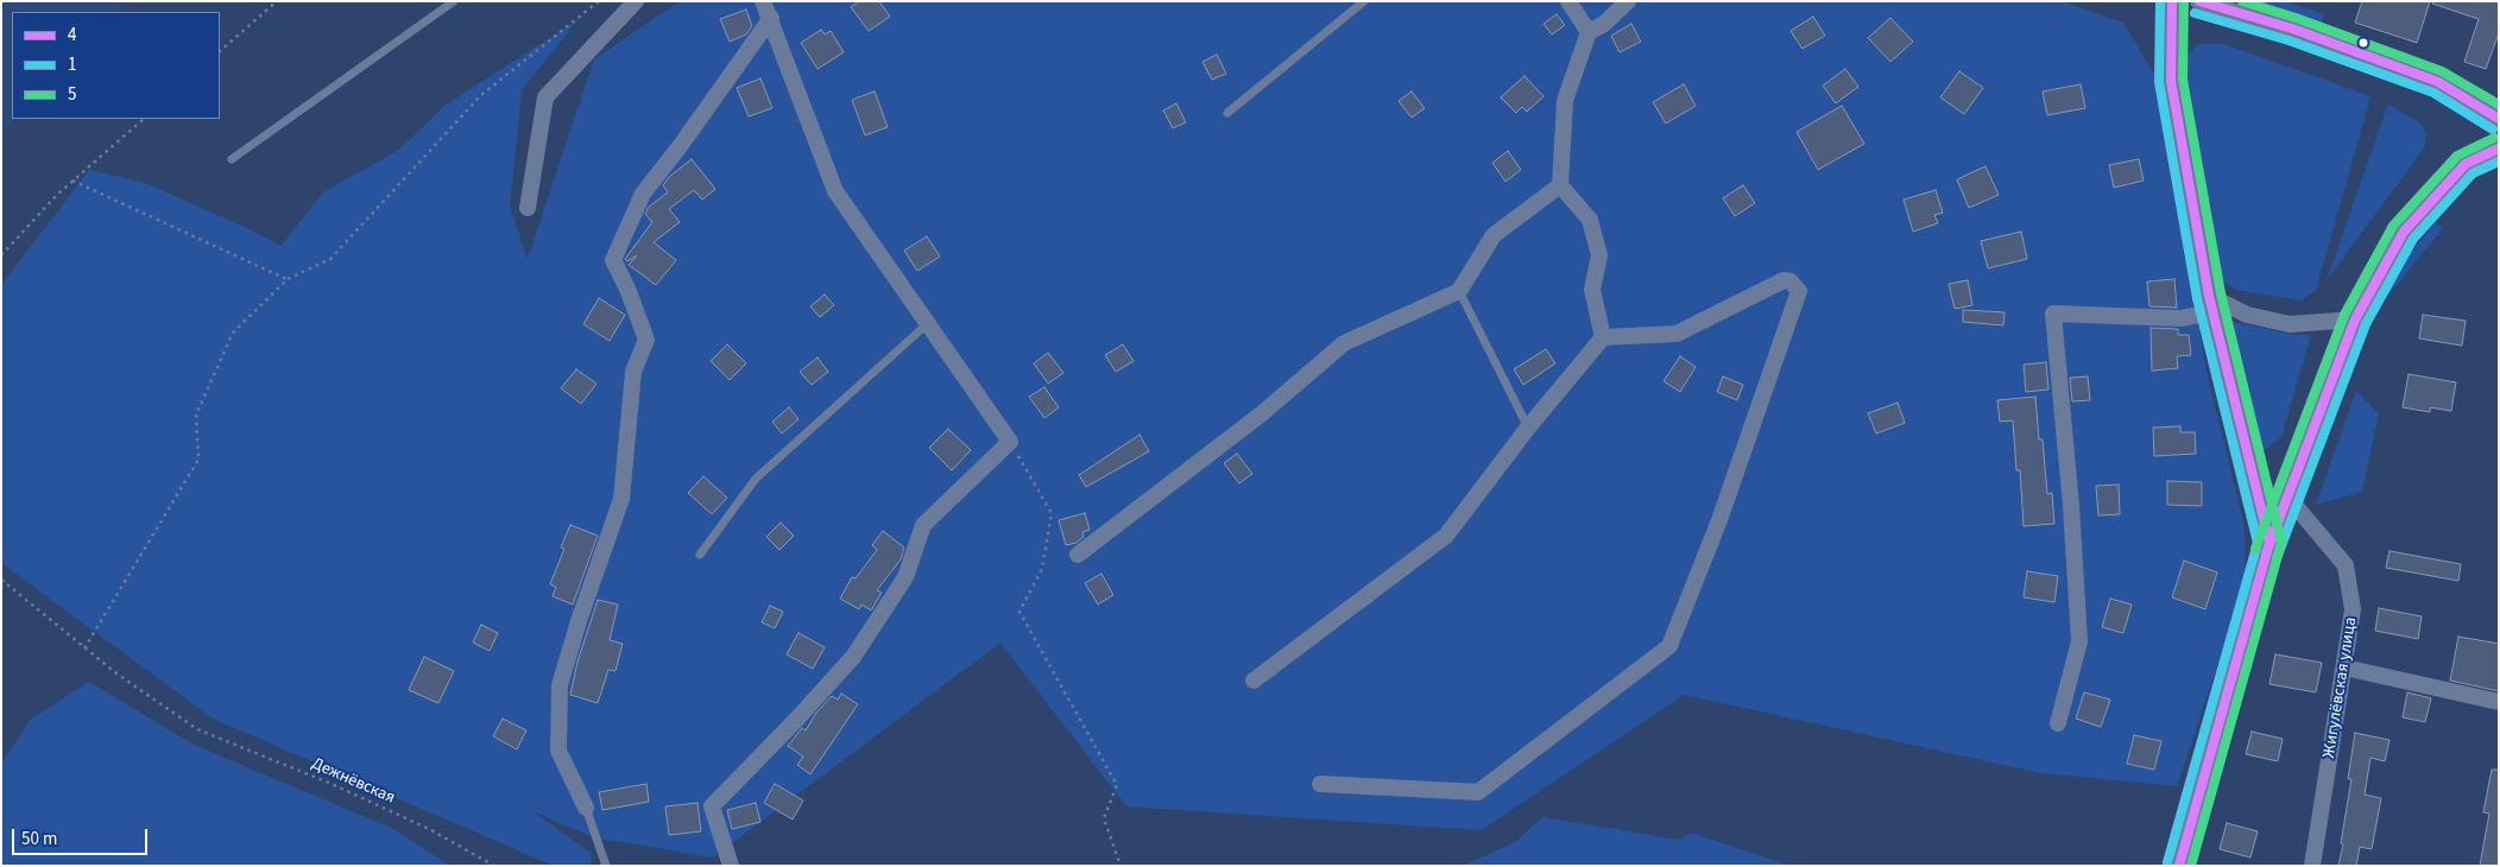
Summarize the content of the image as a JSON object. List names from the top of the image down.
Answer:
{
  "streets": {
    "street": ["Жигулёвская улица"],
    "path": ["Дежнёвская"]
  },
  "lines": ["transit line 4", "transit line 1", "transit line 5"],
  "legend": ["4", "1", "5"],
  "scale_bar": "50 m"
}
